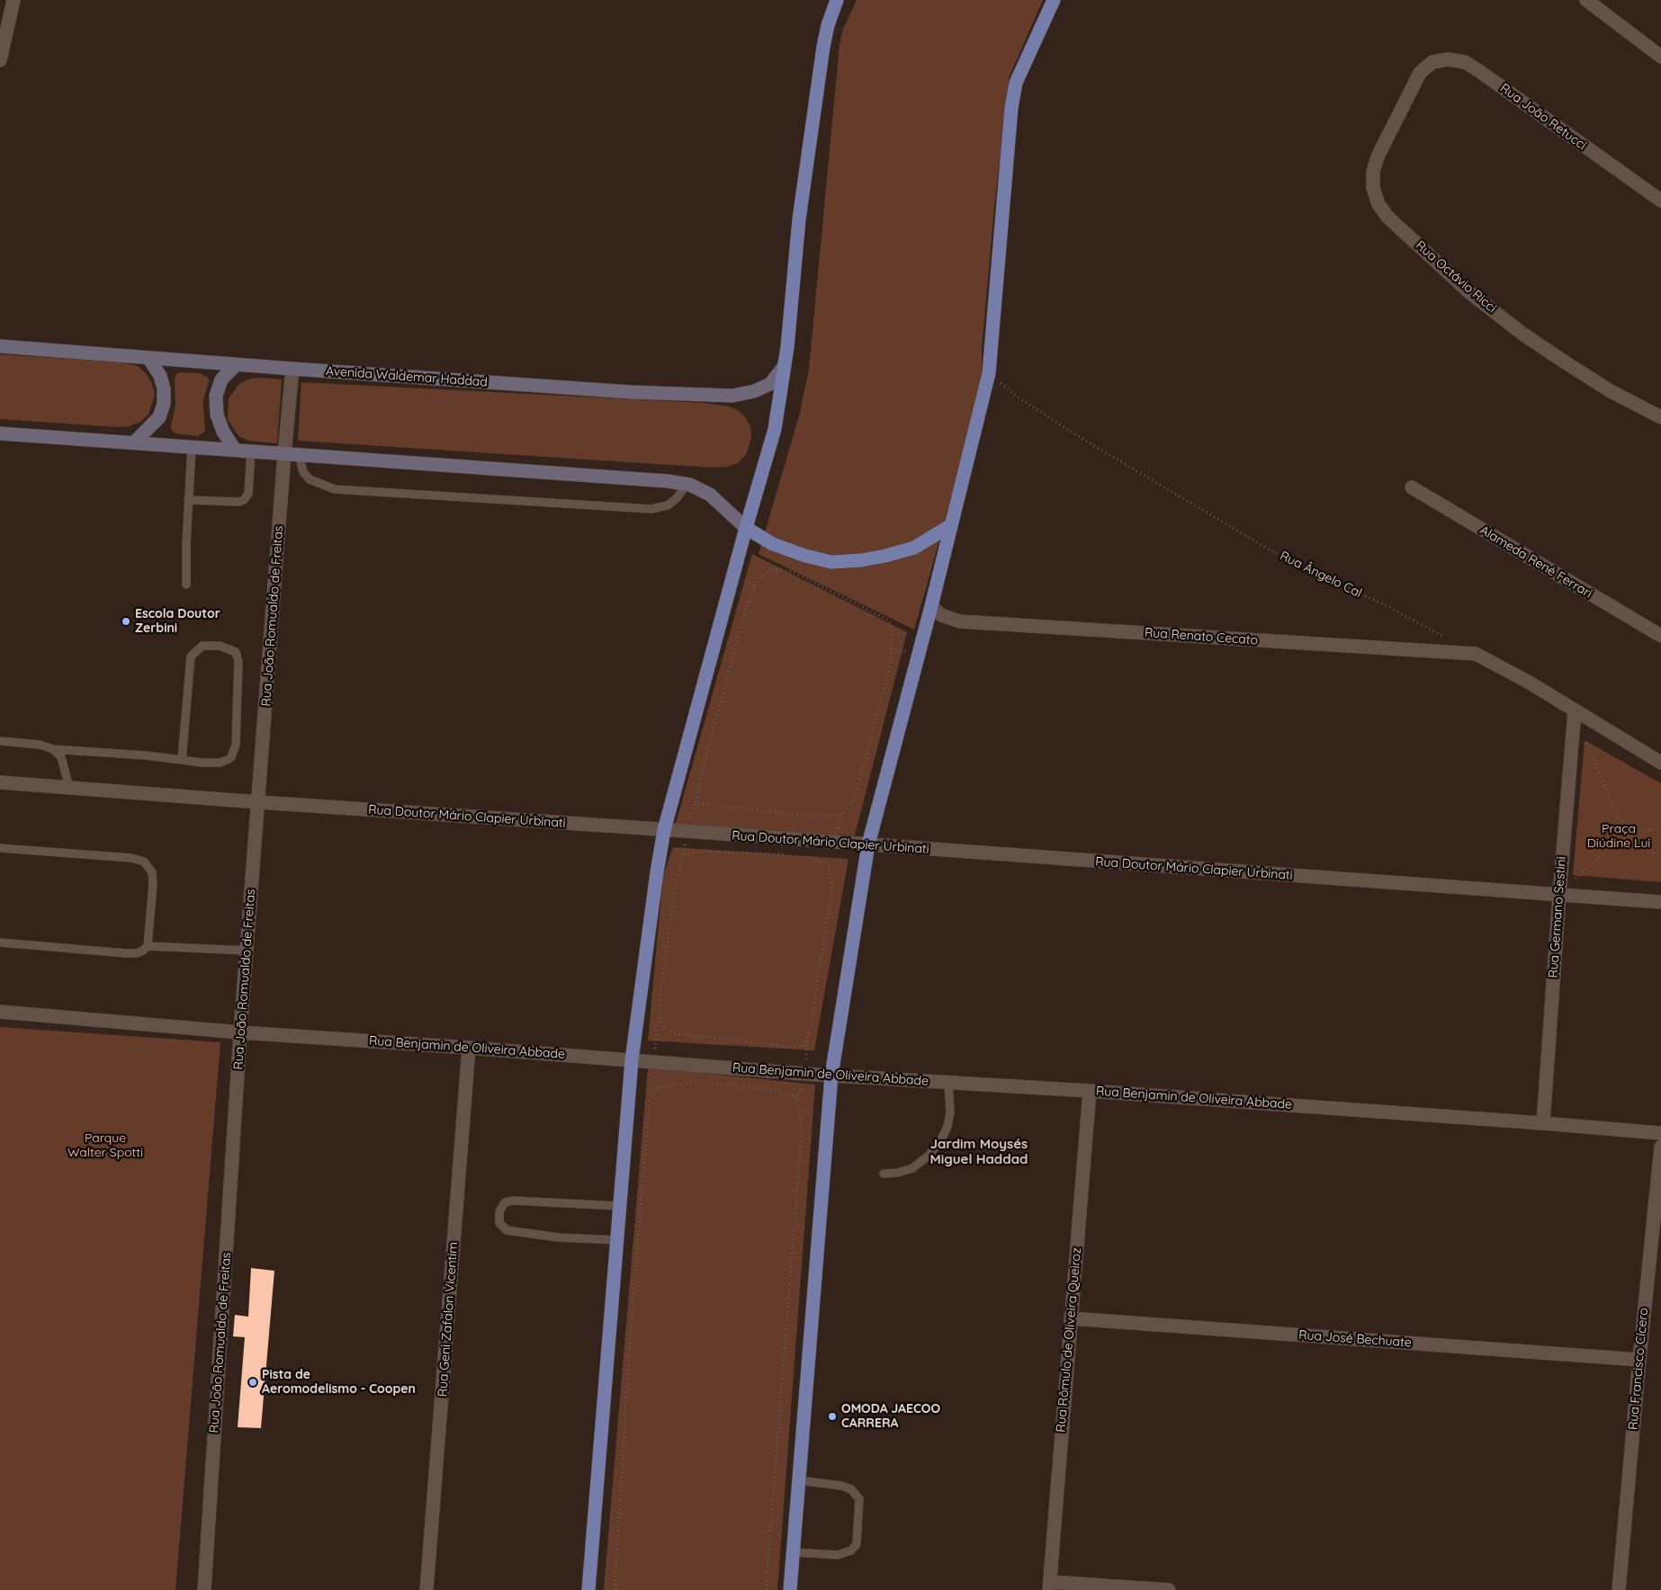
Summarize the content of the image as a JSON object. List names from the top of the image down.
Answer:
{
  "streets": {
    "main road": ["Avenida Waldemar Haddad"],
    "street": [
      "Rua João Retucci",
      "Rua Octávio Ricci",
      "Alameda René Ferrari",
      "Rua João Romualdo de Freitas",
      "Rua Renato Cecato",
      "Rua Doutor Mário Clapier Urbinati",
      "Rua Germano Sestini",
      "Rua Benjamin de Oliveira Abbade",
      "Rua Geni Zafalon Vicentim",
      "Rua José Bechuate",
      "Rua Rômulo de Oliveira Queiroz",
      "Rua Francisco Cícero"
    ],
    "path": ["Rua Ângelo Cal"]
  },
  "crossings": [
    ["Rua João Retucci", "Rua Octávio Ricci"],
    ["Avenida Waldemar Haddad", "Rua João Romualdo de Freitas"],
    ["Rua João Romualdo de Freitas", "Rua Doutor Mário Clapier Urbinati"],
    ["Rua João Romualdo de Freitas", "Rua Benjamin de Oliveira Abbade"],
    ["Rua Renato Cecato", "Rua Germano Sestini"],
    ["Rua Doutor Mário Clapier Urbinati", "Rua Germano Sestini"],
    ["Rua Germano Sestini", "Rua Benjamin de Oliveira Abbade"],
    ["Rua Benjamin de Oliveira Abbade", "Rua Geni Zafalon Vicentim"],
    ["Rua Benjamin de Oliveira Abbade", "Rua Rômulo de Oliveira Queiroz"],
    ["Rua José Bechuate", "Rua Rômulo de Oliveira Queiroz"],
    ["Rua José Bechuate", "Rua Francisco Cícero"]
  ],
  "districts": ["Jardim Moysés Miguel Haddad"],
  "parks": ["Praça Diúdine Lui", "Parque Walter Spotti"],
  "places": ["Escola Doutor Zerbini", "Pista de Aeromodelismo - Coopen", "OMODA JAECOO CARRERA"]
}
